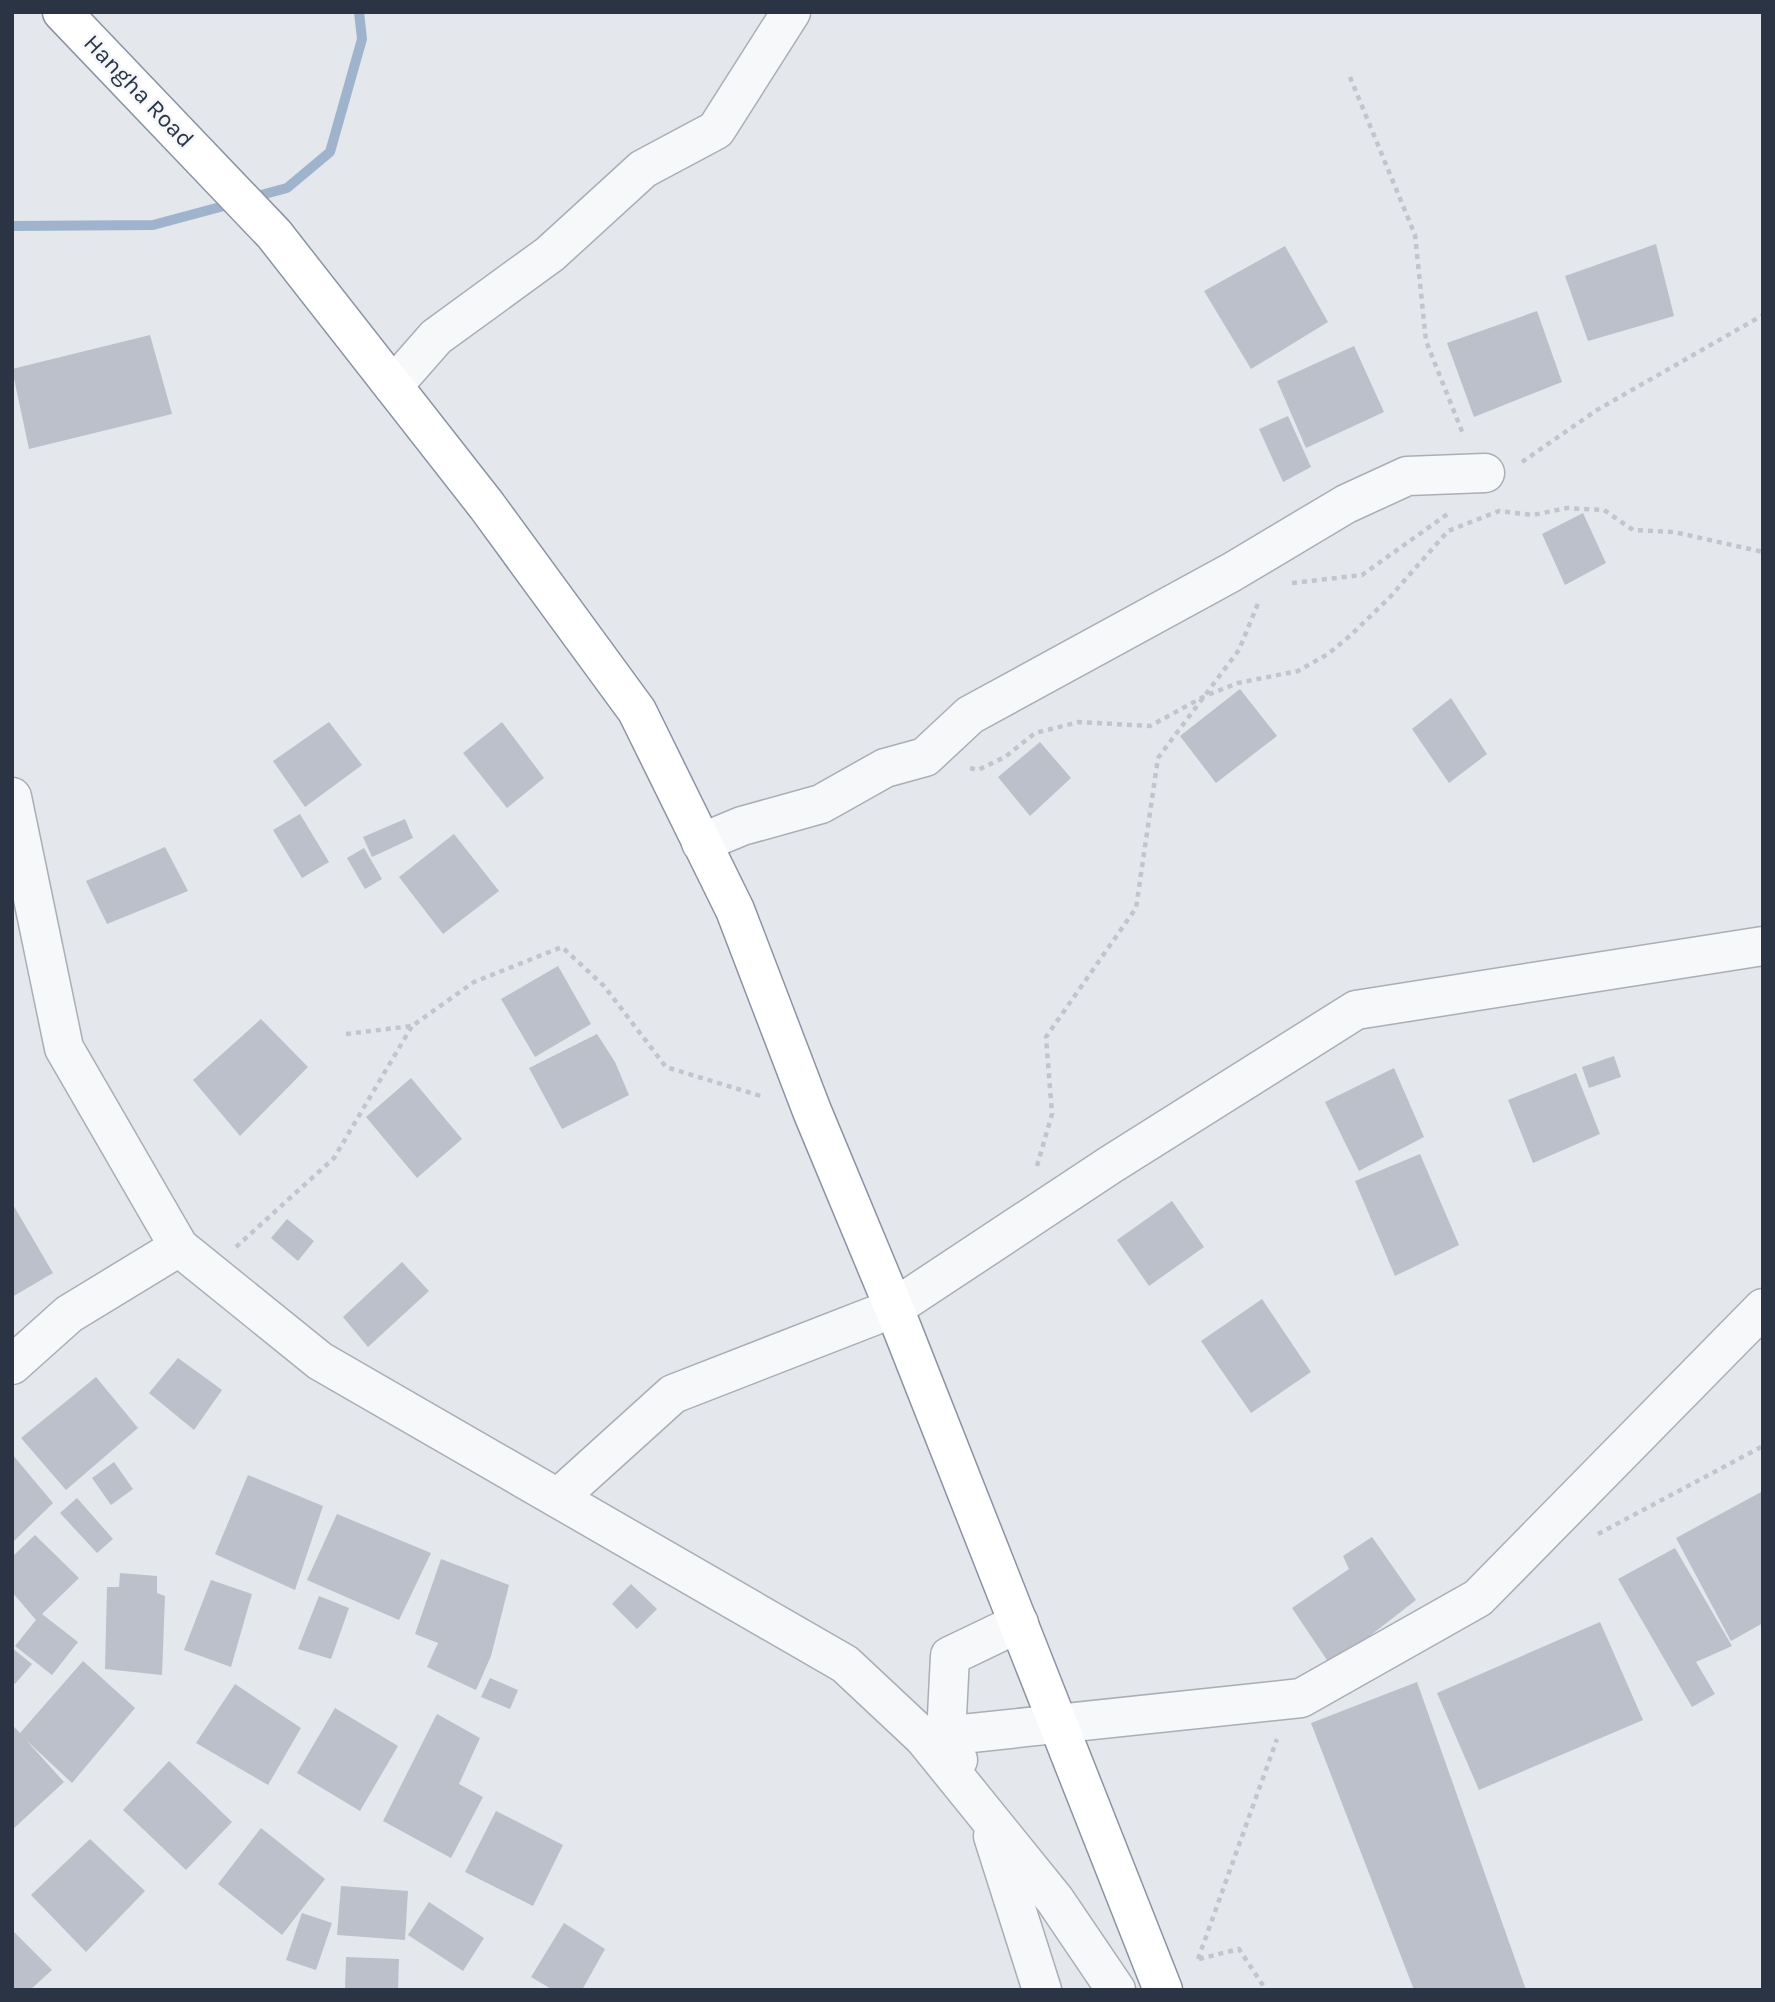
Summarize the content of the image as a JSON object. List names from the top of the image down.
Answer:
{
  "streets": {
    "highway": ["Hangha Road"]
  }
}
